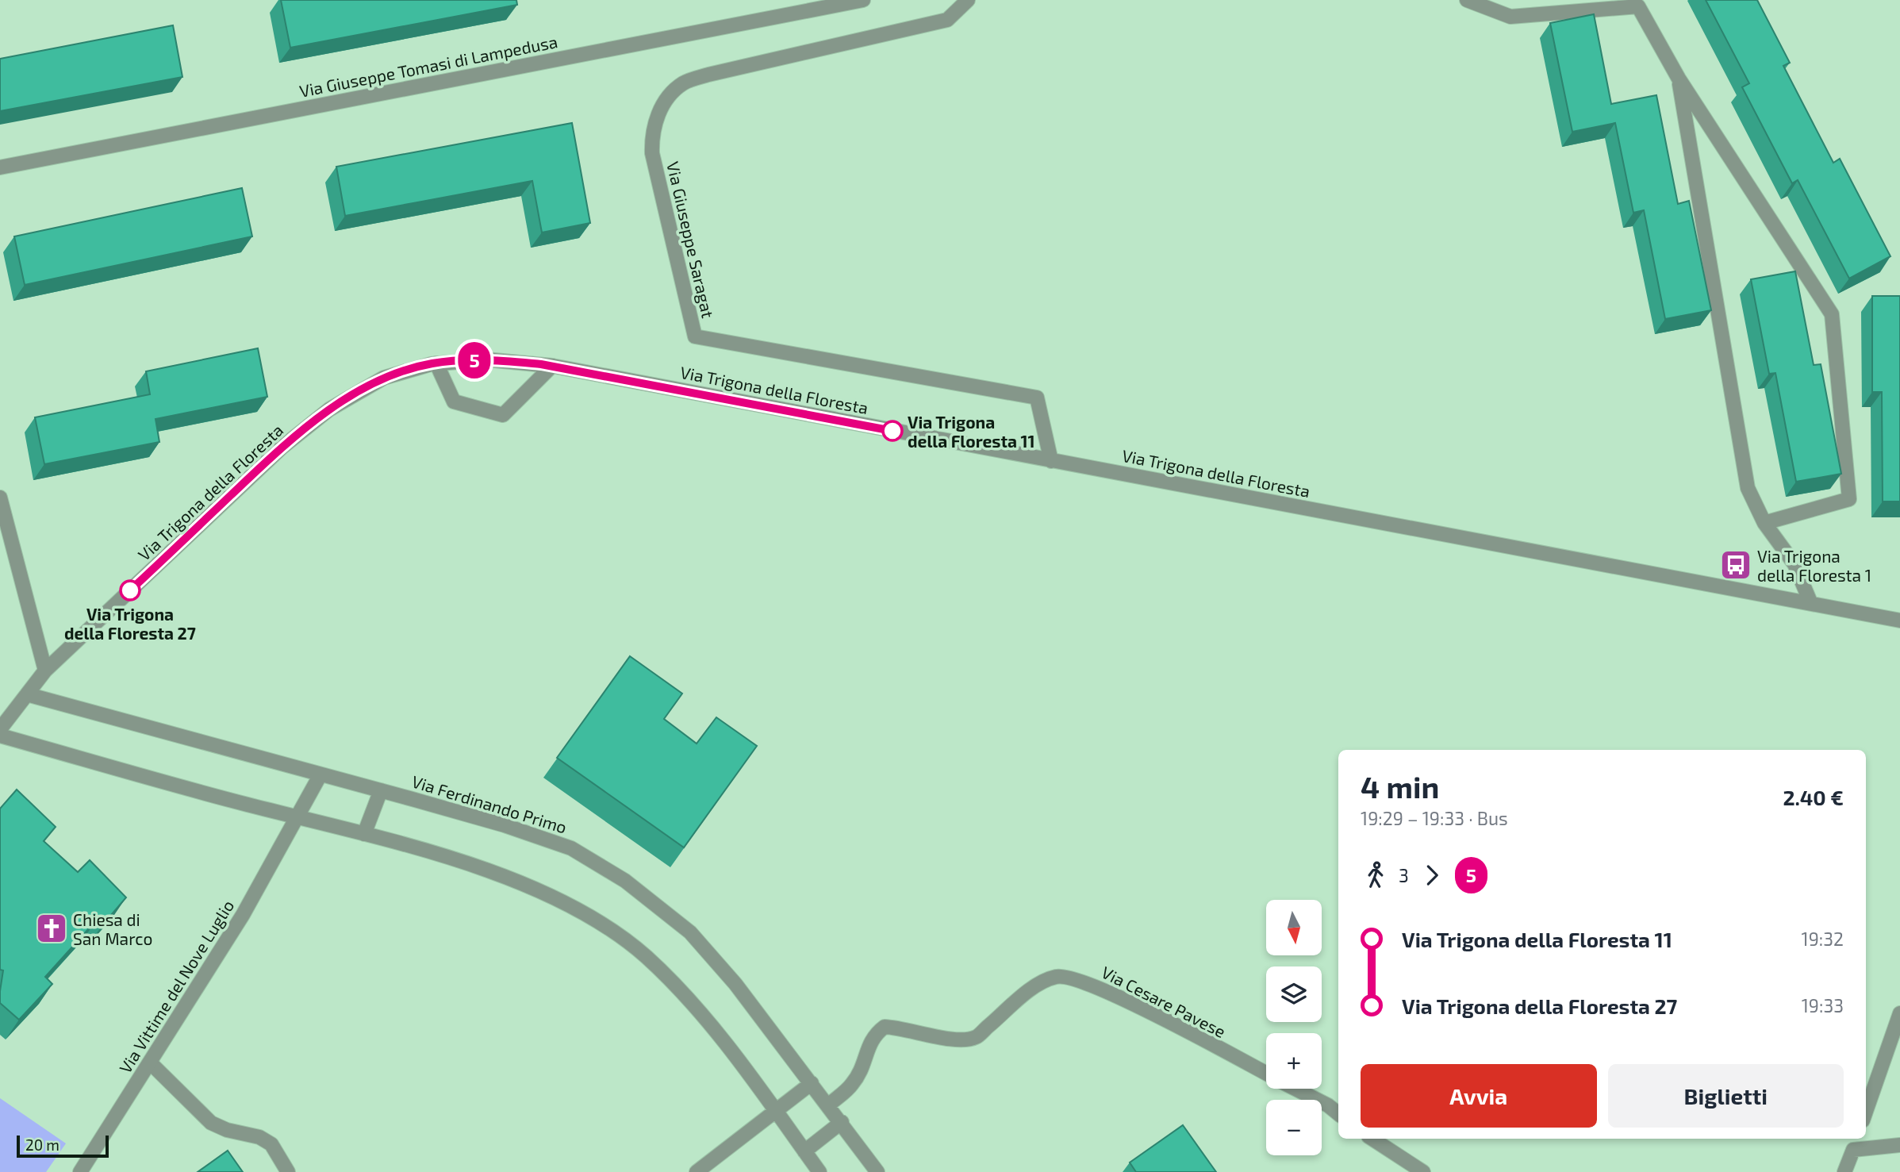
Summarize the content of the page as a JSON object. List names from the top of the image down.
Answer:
{
  "streets": {
    "street": [
      "Via Giuseppe Tomasi di Lampedusa",
      "Via Giuseppe Saragat",
      "Via Trigona della Floresta",
      "Via Ferdinando Primo",
      "Via Vittime del Nove Luglio",
      "Via Cesare Pavese"
    ]
  },
  "crossings": [
    ["Via Giuseppe Saragat", "Via Trigona della Floresta"],
    ["Via Trigona della Floresta", "Via Ferdinando Primo"],
    ["Via Ferdinando Primo", "Via Vittime del Nove Luglio"],
    ["Via Ferdinando Primo", "Via Cesare Pavese"]
  ],
  "places": {
    "other": ["Via Trigona della Floresta 11", "Via Trigona della Floresta 27"],
    "bus stop": ["Via Trigona della Floresta 1"],
    "church": ["Chiesa di San Marco"]
  },
  "lines": ["bus line 5"],
  "scale_bar": "20 m",
  "north": "bottom",
  "page": {
    "on_map": "5",
    "heading": ["4 min", "19:29 – 19:33 · Bus", "2.40 €"],
    "legs": ["3", "5"],
    "map_buttons": ["+", "−"],
    "list": [
      {
        "name": "Via Trigona della Floresta 11",
        "value": "19:32"
      },
      {
        "name": "Via Trigona della Floresta 27",
        "value": "19:33"
      }
    ],
    "buttons": ["Avvia", "Biglietti"],
    "scale": "20 m"
  }
}
